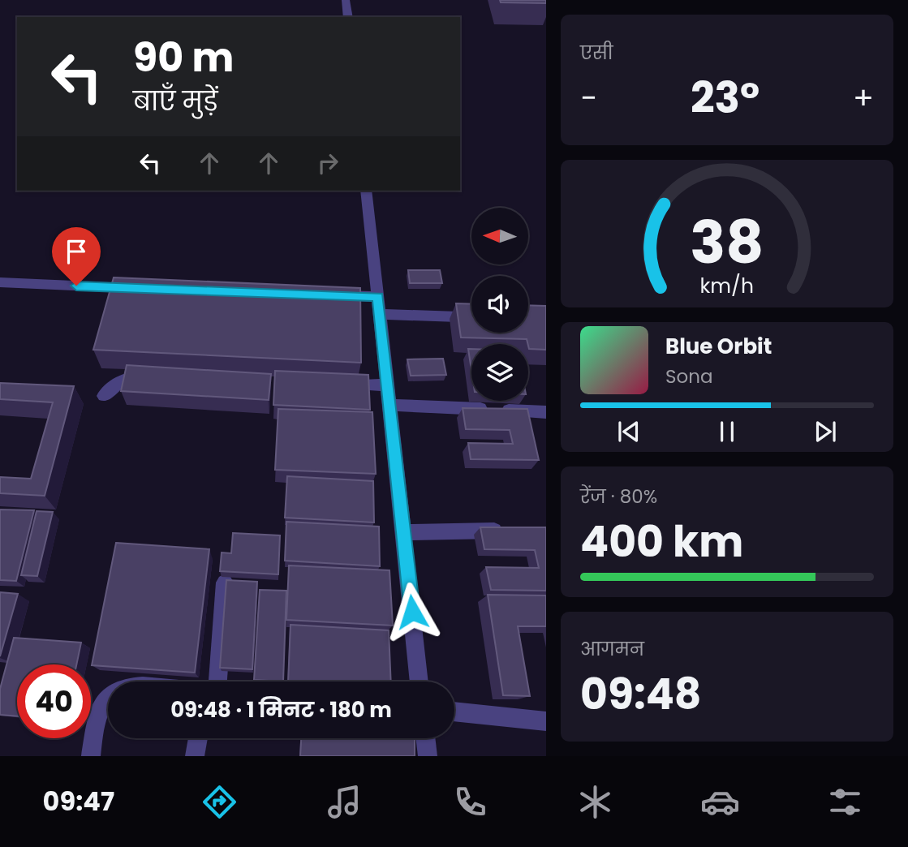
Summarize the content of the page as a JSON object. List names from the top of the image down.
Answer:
{
  "north": "left",
  "page": {
    "tile": [
      "एसी",
      ["रेंज · 80%", "400 km"],
      ["आगमन", "09:48"]
    ],
    "turn": ["90 m", "बाएँ मुड़ें"],
    "heat": ["−", "23°", "+"],
    "song": ["Blue Orbit", "Sona"],
    "limit": "40",
    "trip": "09:48 · 1 मिनट · 180 m",
    "tabs": "09:47",
    "gauge": ["38", "km/h"]
  }
}
